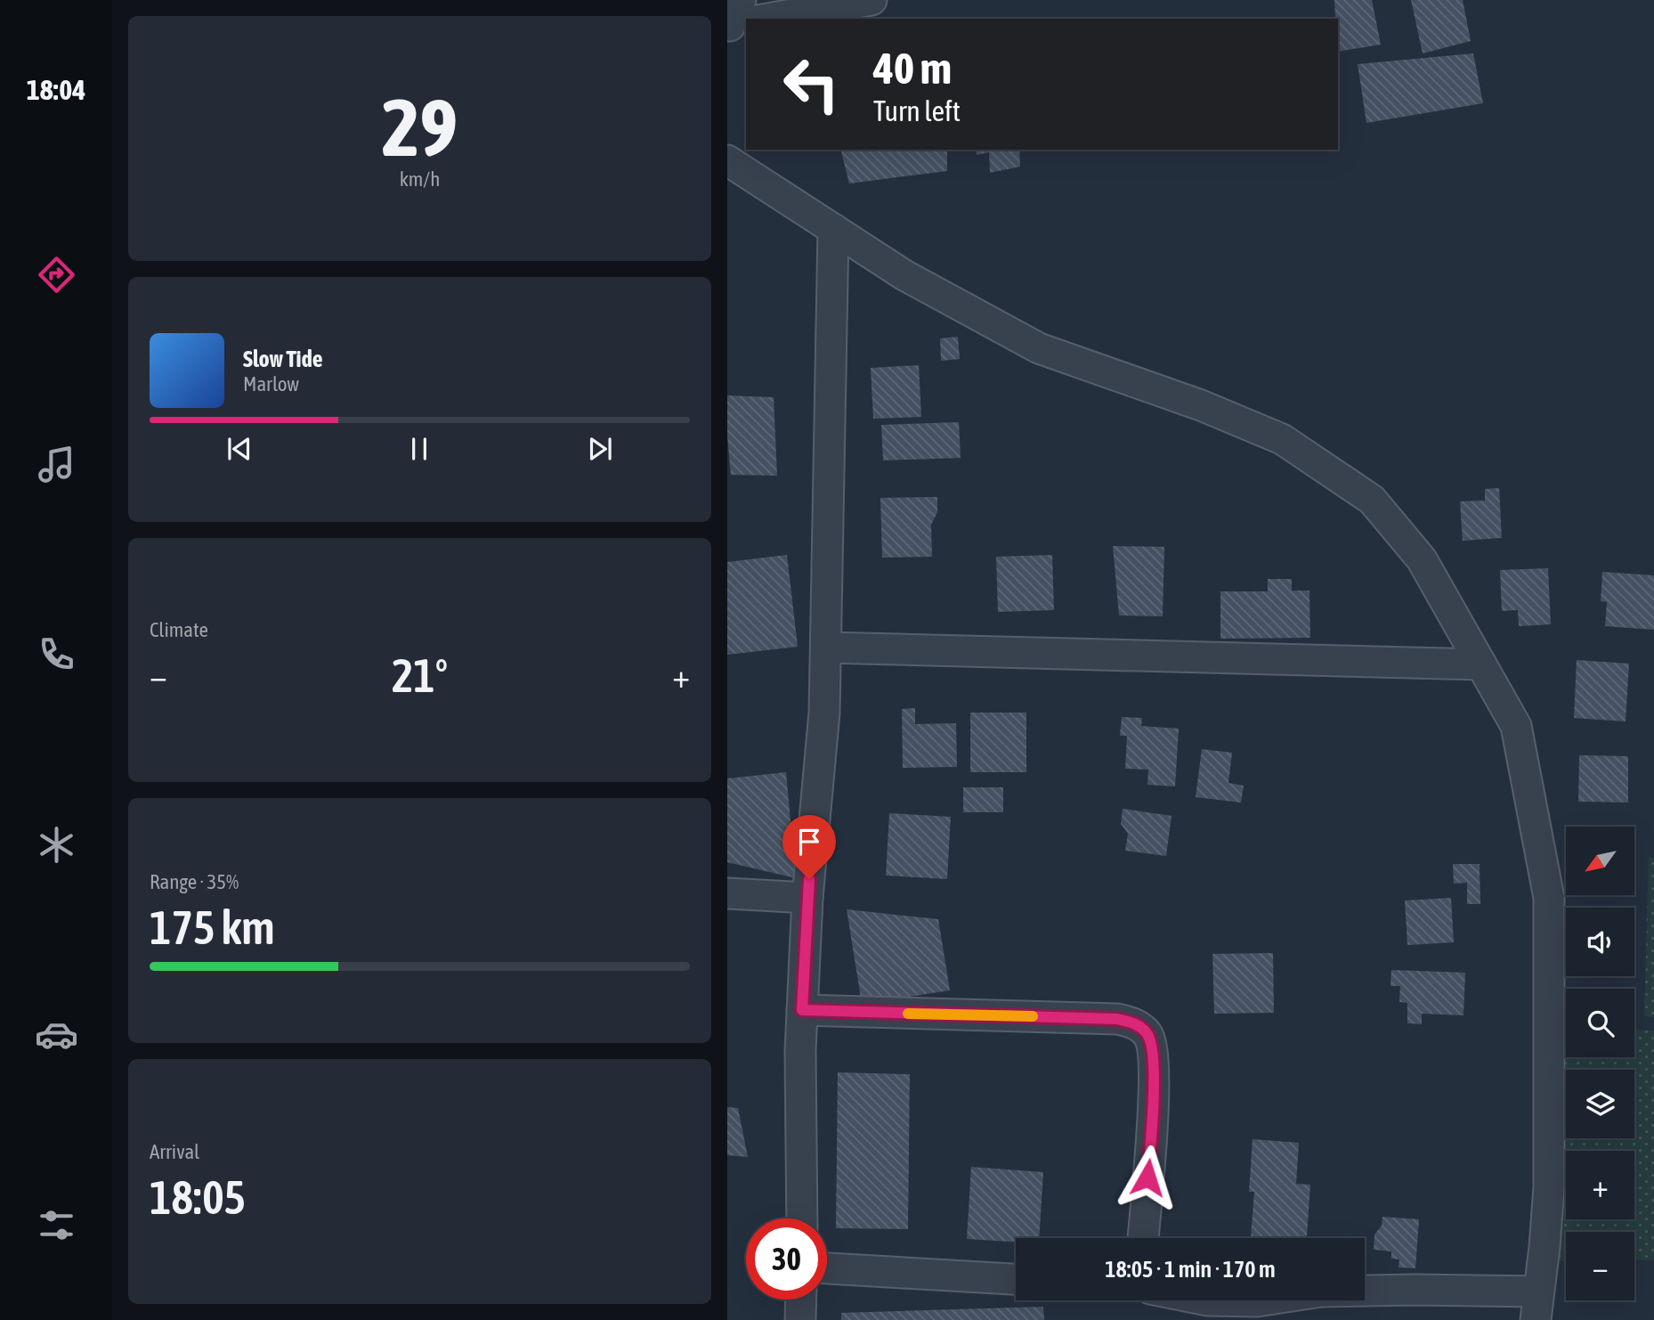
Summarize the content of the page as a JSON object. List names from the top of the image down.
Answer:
{
  "north": "bottom left",
  "page": {
    "tabs": "18:04",
    "tile": [
      ["29", "km/h"],
      "Climate",
      ["Range · 35%", "175 km"],
      ["Arrival", "18:05"]
    ],
    "turn": ["40 m", "Turn left"],
    "song": ["Slow Tide", "Marlow"],
    "heat": ["−", "21°", "+"],
    "map_buttons": ["+", "−"],
    "limit": "30",
    "trip": "18:05 · 1 min · 170 m"
  }
}
